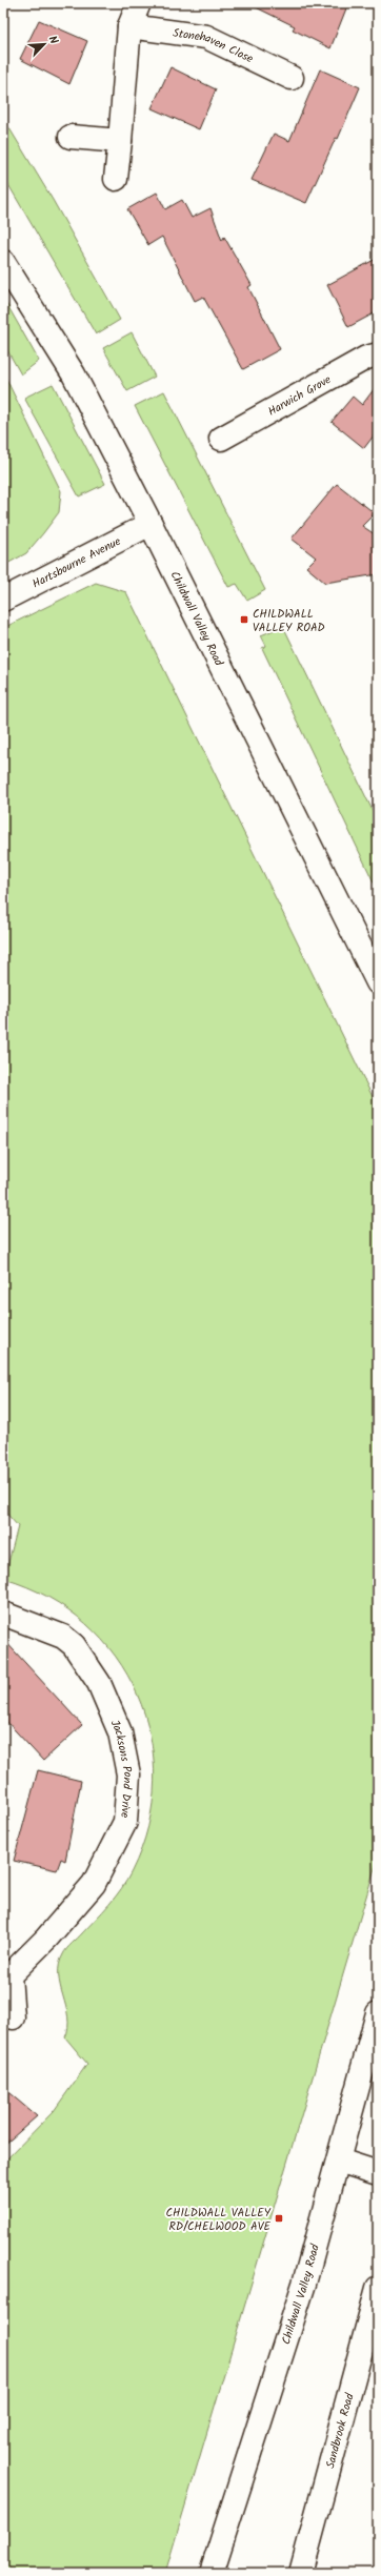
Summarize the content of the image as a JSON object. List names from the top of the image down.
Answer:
{
  "streets": {
    "street": [
      "Stonehaven Close",
      "Harwich Grove",
      "Hartsbourne Avenue",
      "Childwall Valley Road",
      "Jacksons Pond Drive",
      "Sandbrook Road"
    ]
  },
  "crossings": [
    ["Hartsbourne Avenue", "Childwall Valley Road"]
  ],
  "places": {
    "transit": ["CHILDWALL VALLEY ROAD", "CHILDWALL VALLEY RD/CHELWOOD AVE"]
  },
  "north": "top right"
}
